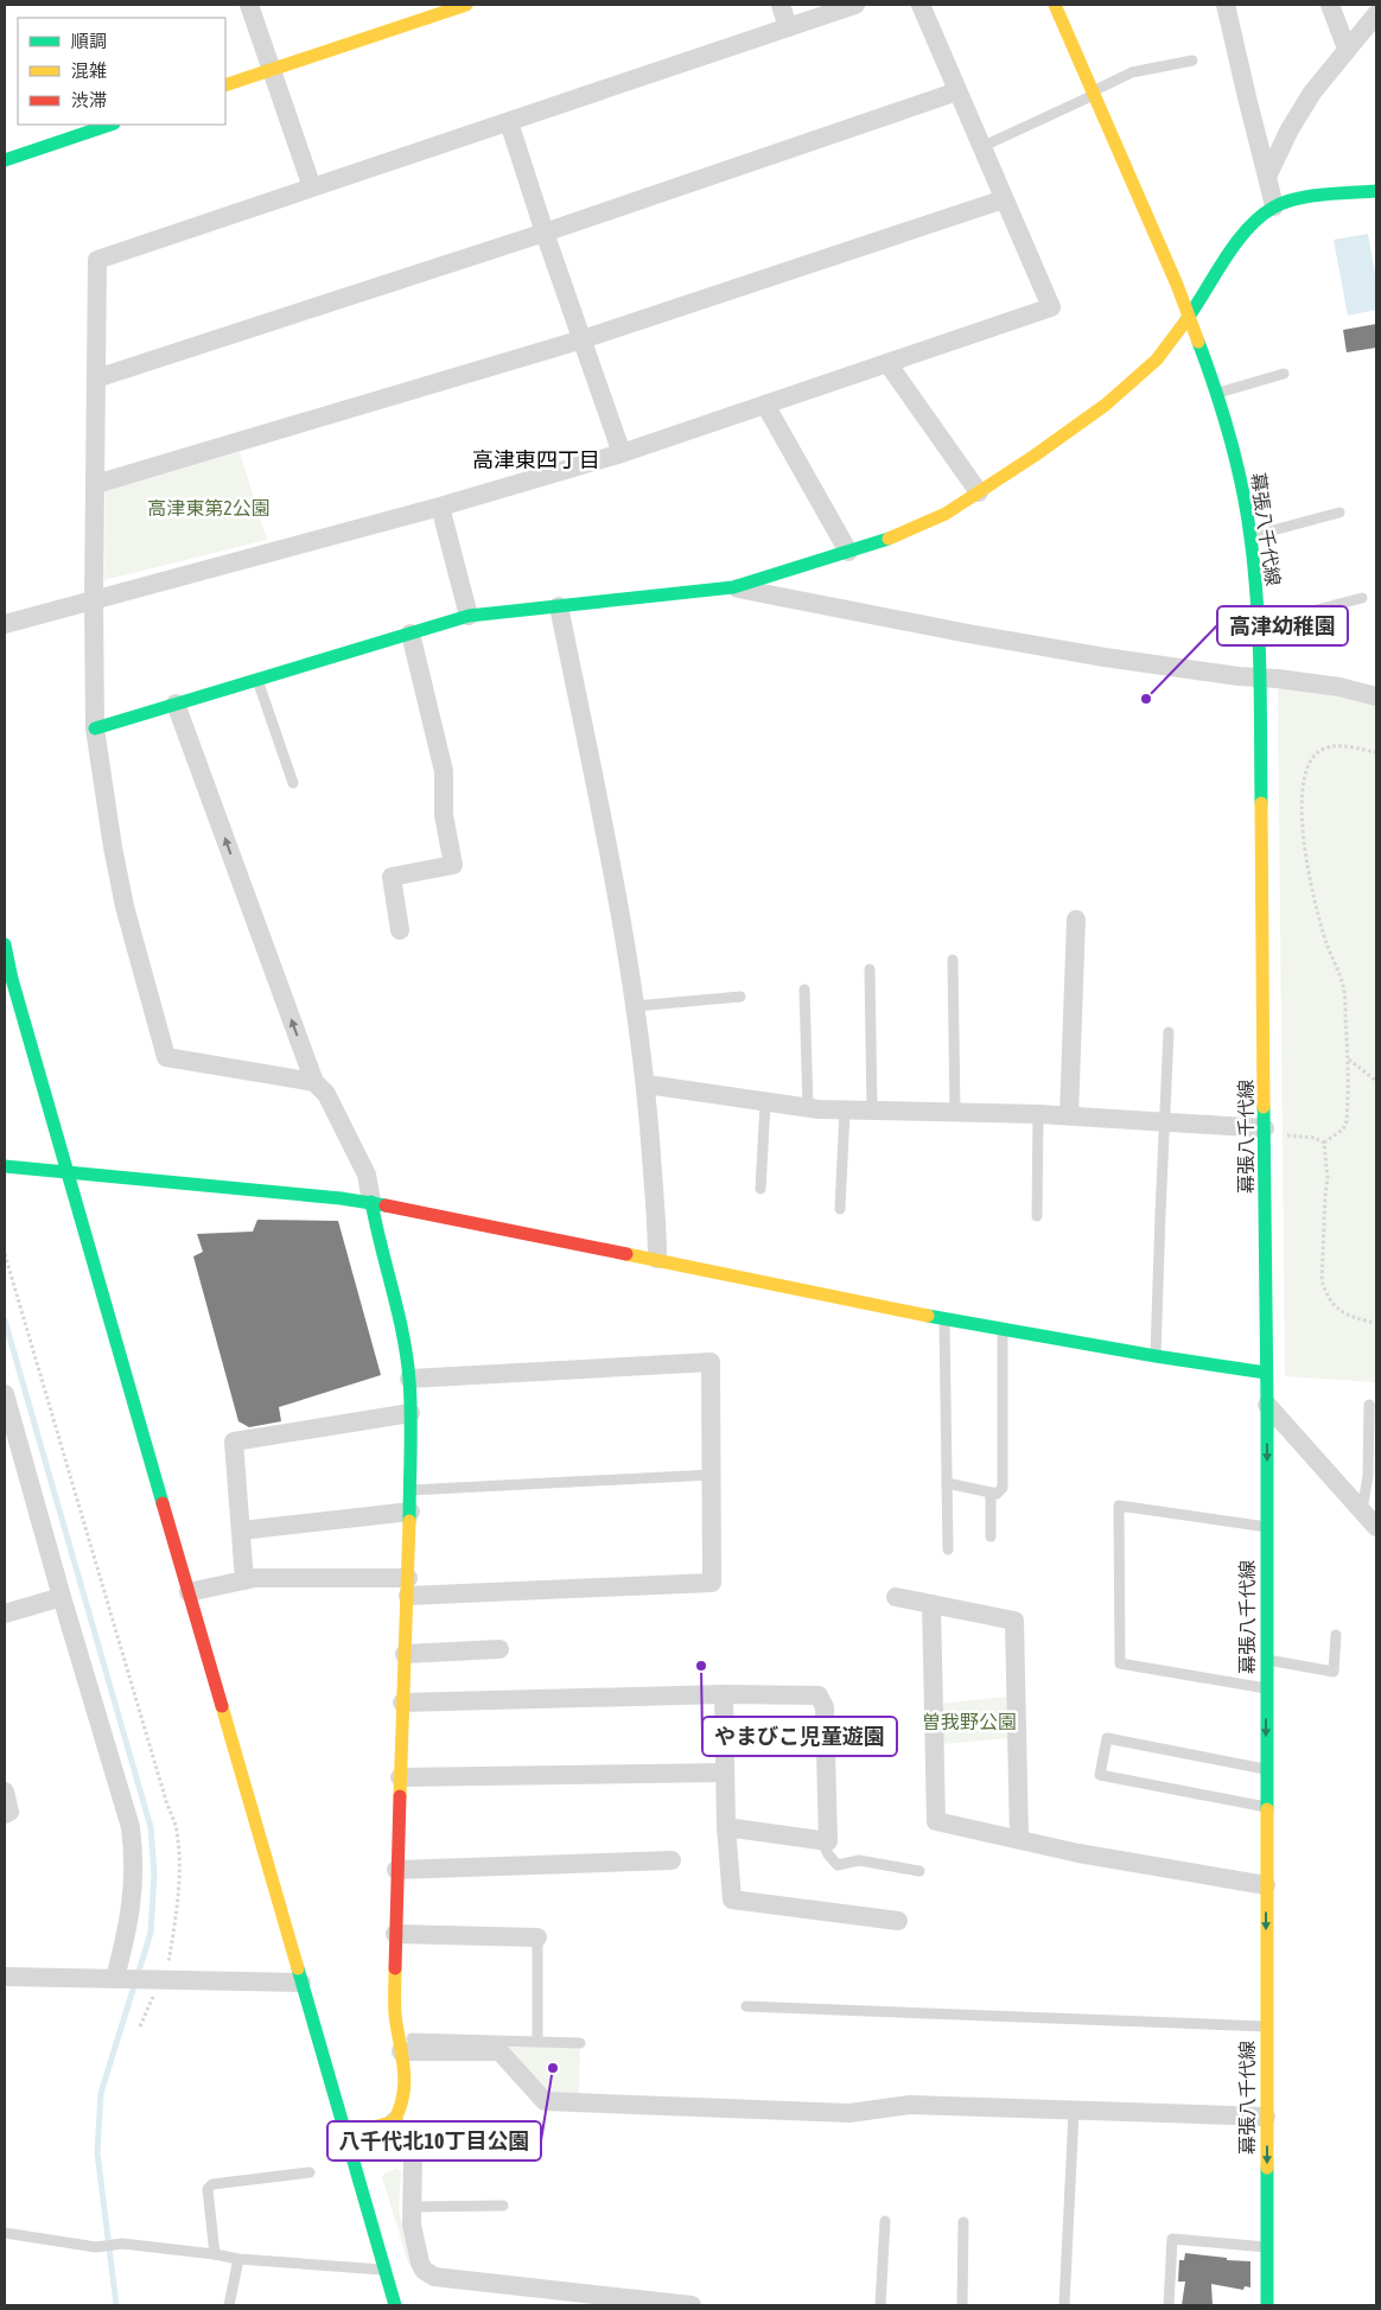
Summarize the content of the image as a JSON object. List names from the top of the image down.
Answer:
{
  "streets": {
    "street": ["幕張八千代線"]
  },
  "districts": ["高津東四丁目"],
  "parks": ["高津東第2公園", "曽我野公園"],
  "places": ["高津幼稚園", "やまびこ児童遊園", "八千代北10丁目公園"],
  "legend": ["順調", "混雑", "渋滞"]
}
